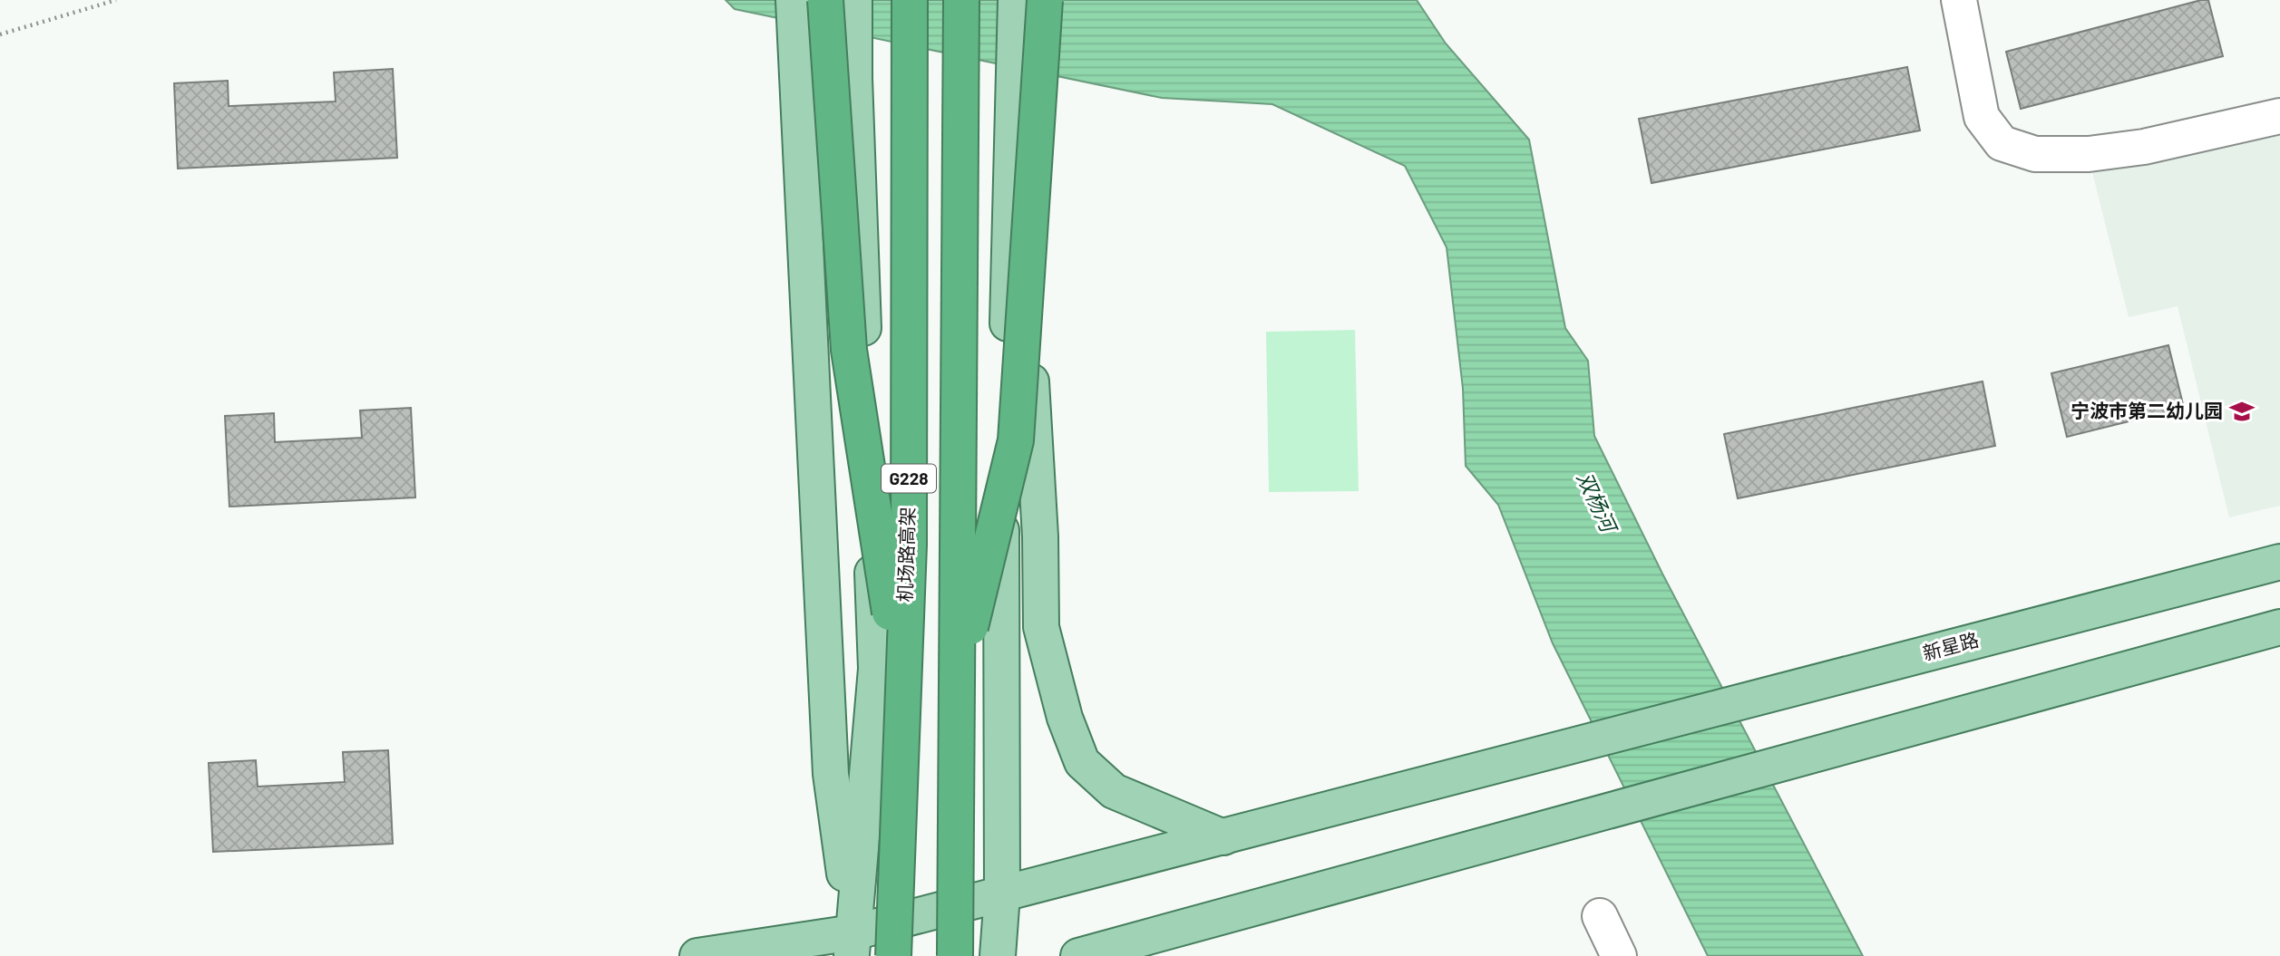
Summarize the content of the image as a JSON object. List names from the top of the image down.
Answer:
{
  "streets": {
    "highway": ["G228", "机场路高架"],
    "main road": ["新星路"]
  },
  "water": ["双杨河"],
  "places": {
    "school or university": ["宁波市第二幼儿园"]
  }
}
